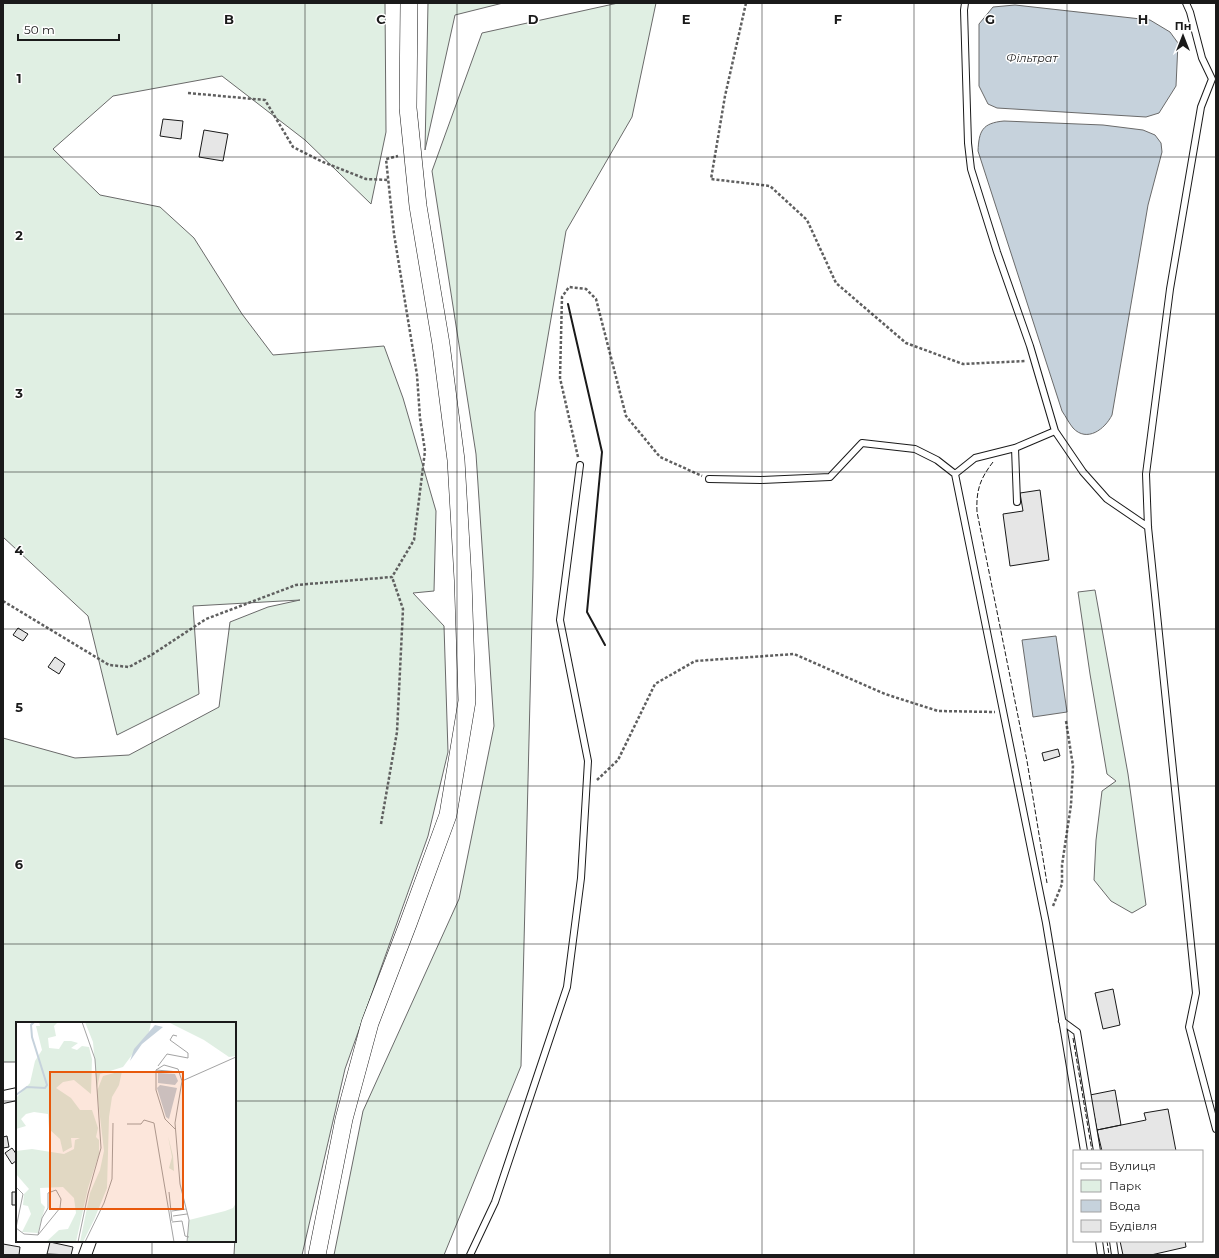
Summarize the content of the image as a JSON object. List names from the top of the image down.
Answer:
{
  "water": ["Фільтрат"],
  "legend": [
    "Вулиця",
    "Парк",
    "Вода",
    "Будівля"
  ],
  "scale_bar": "50 m",
  "north": "top",
  "grid": {
    "columns": [
      "B",
      "C",
      "D",
      "E",
      "F",
      "G",
      "H"
    ],
    "rows": [
      "1",
      "2",
      "3",
      "4",
      "5",
      "6"
    ]
  }
}
